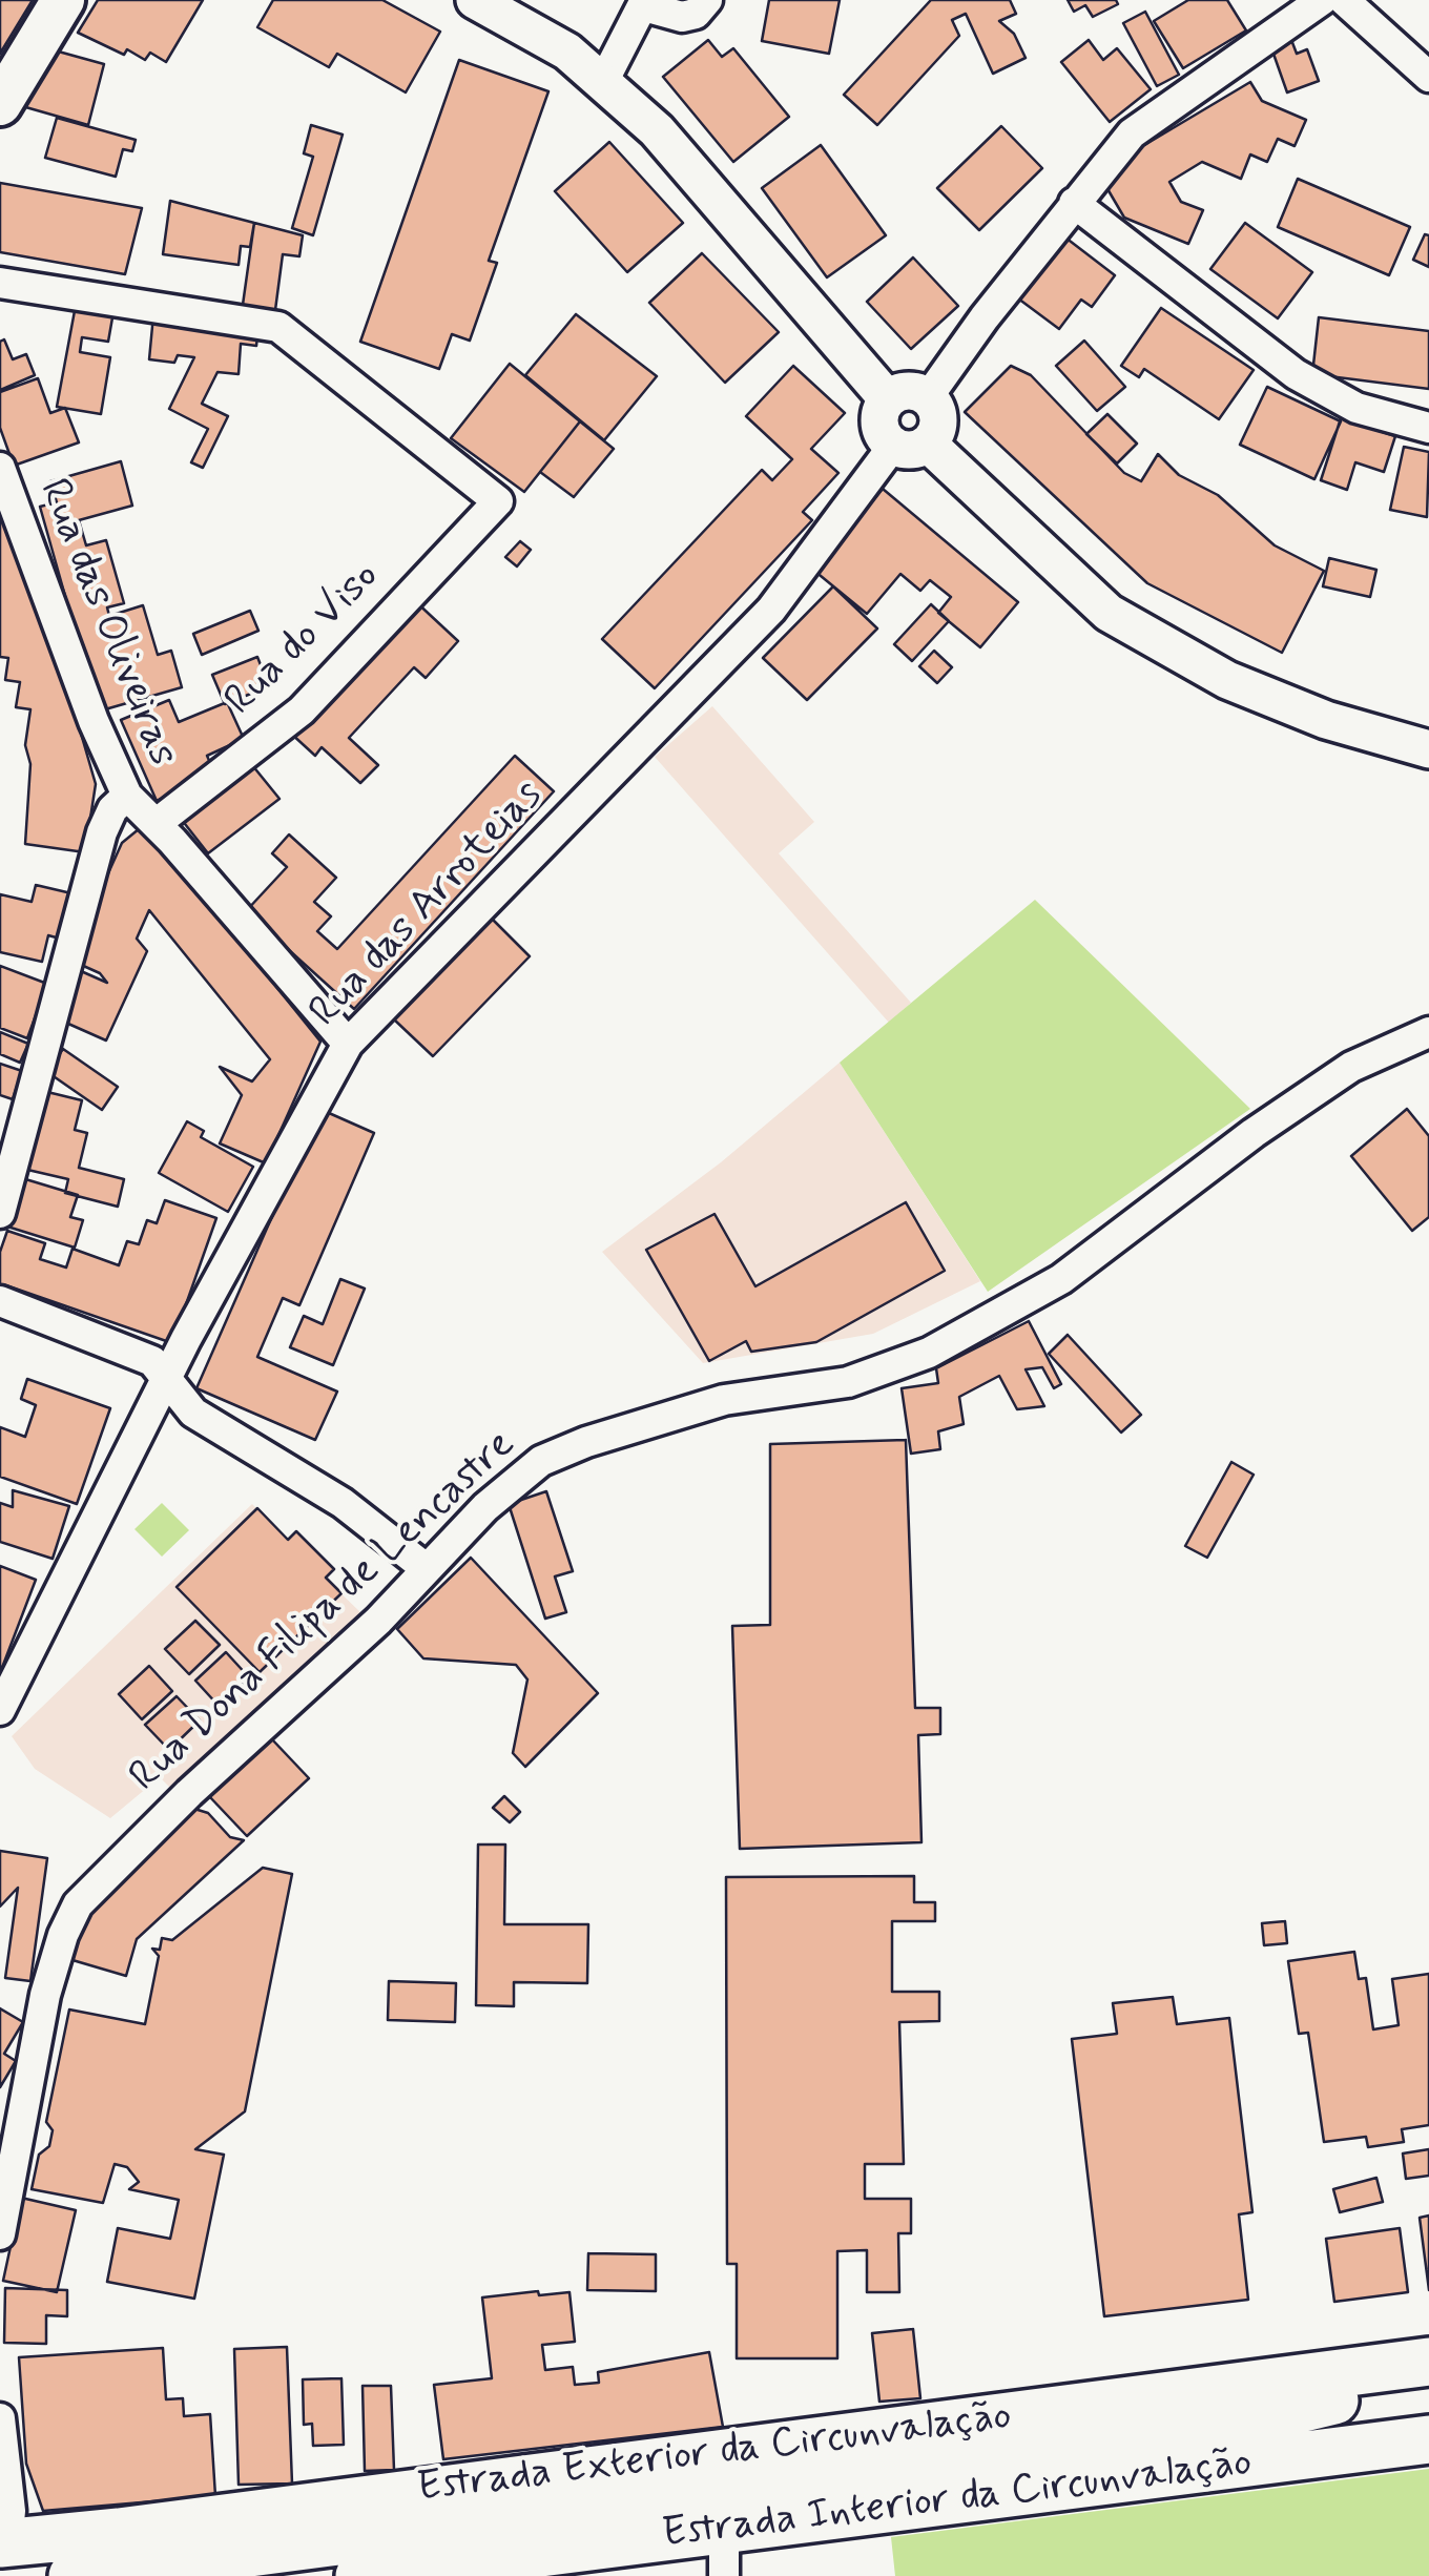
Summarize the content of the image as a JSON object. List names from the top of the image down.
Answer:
{
  "streets": {
    "main road": ["Estrada Exterior da Circunvalação", "Estrada Interior da Circunvalação"],
    "street": [
      "Rua das Oliveiras",
      "Rua do Viso",
      "Rua das Arroteias",
      "Rua Dona Filipa de Lencastre"
    ]
  },
  "crossings": [
    ["Rua das Oliveiras", "Rua do Viso"],
    ["Rua das Oliveiras", "Rua das Arroteias"]
  ]
}
